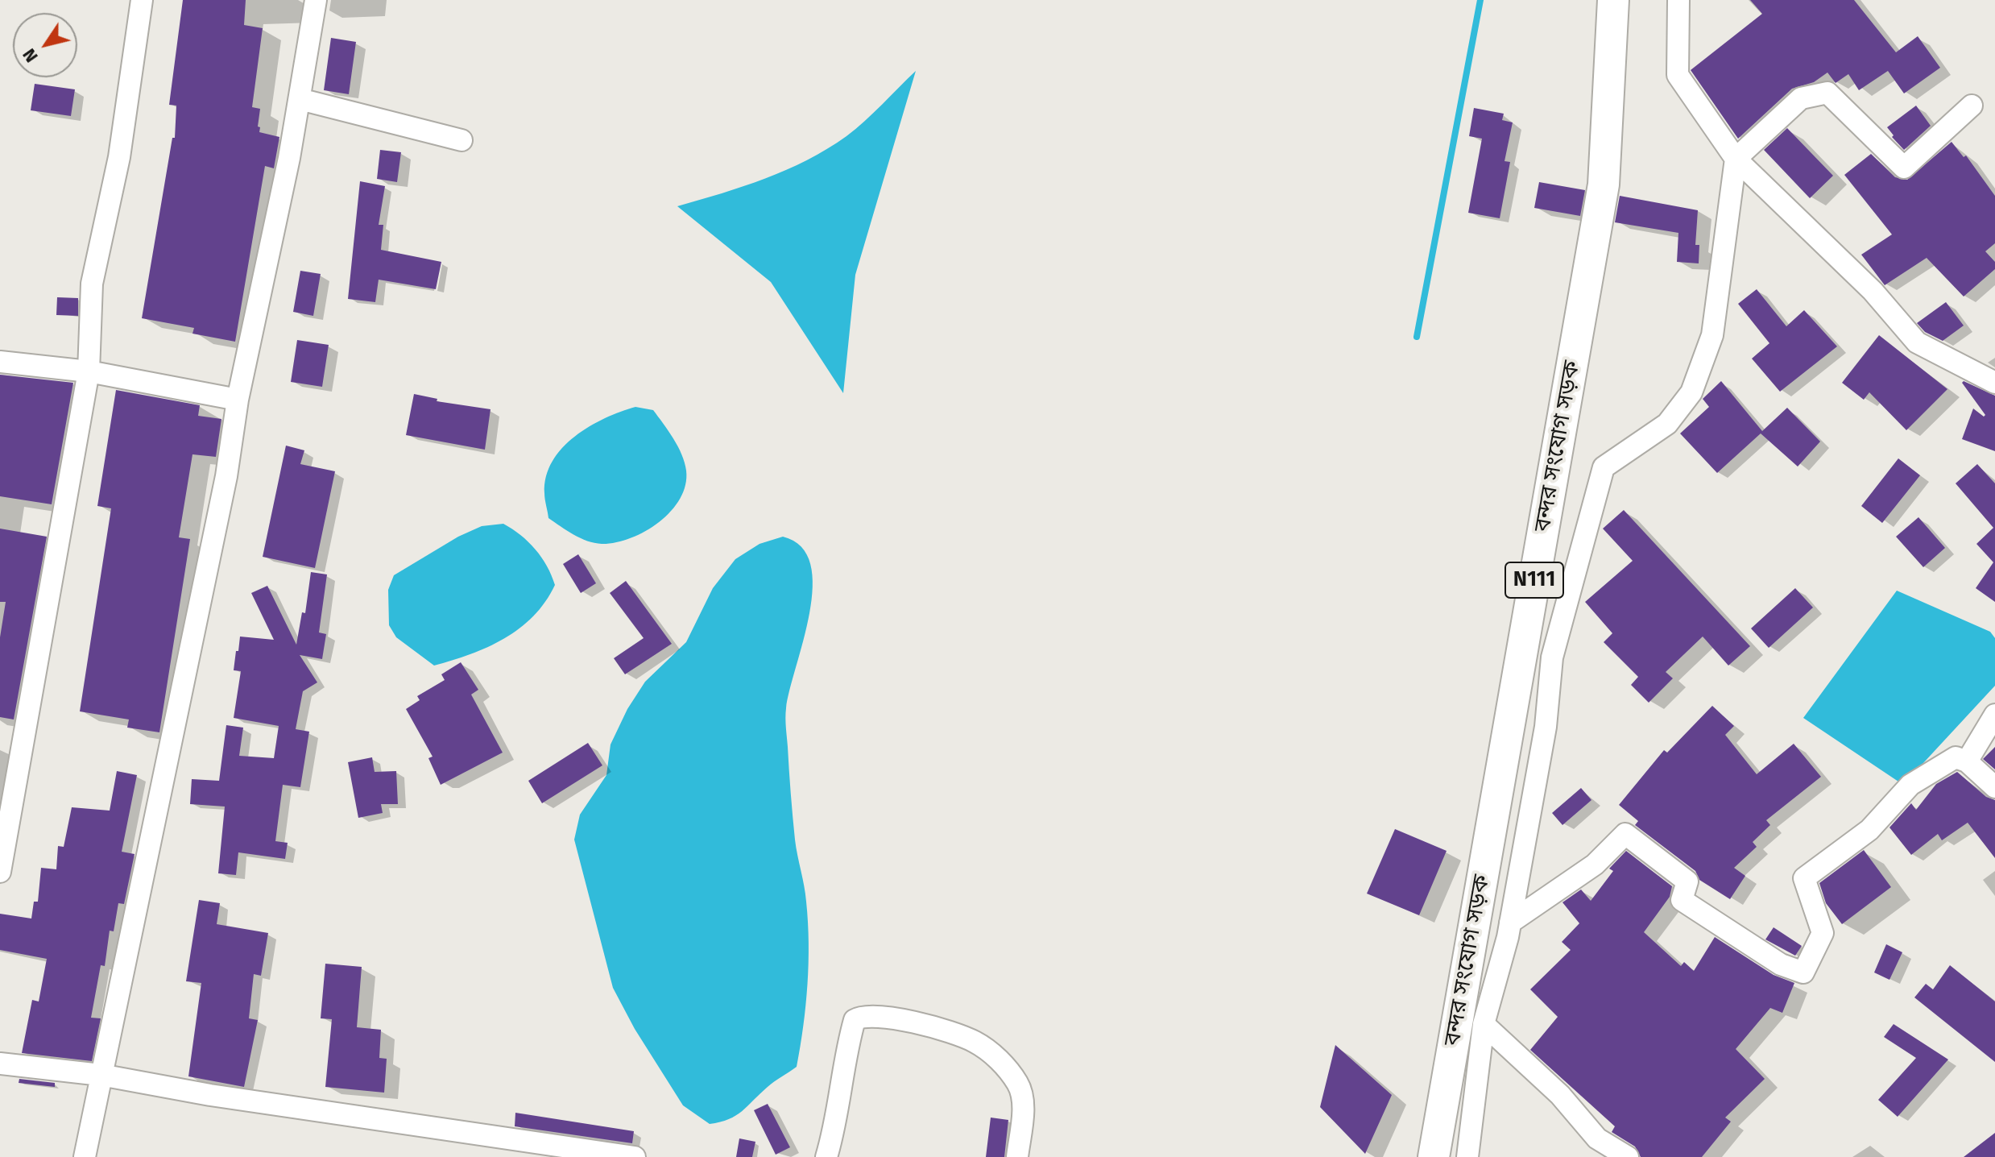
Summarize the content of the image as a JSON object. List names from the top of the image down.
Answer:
{
  "streets": {
    "highway": ["বন্দর সংযোগ সড়ক", "N111"]
  },
  "north": "bottom left"
}
